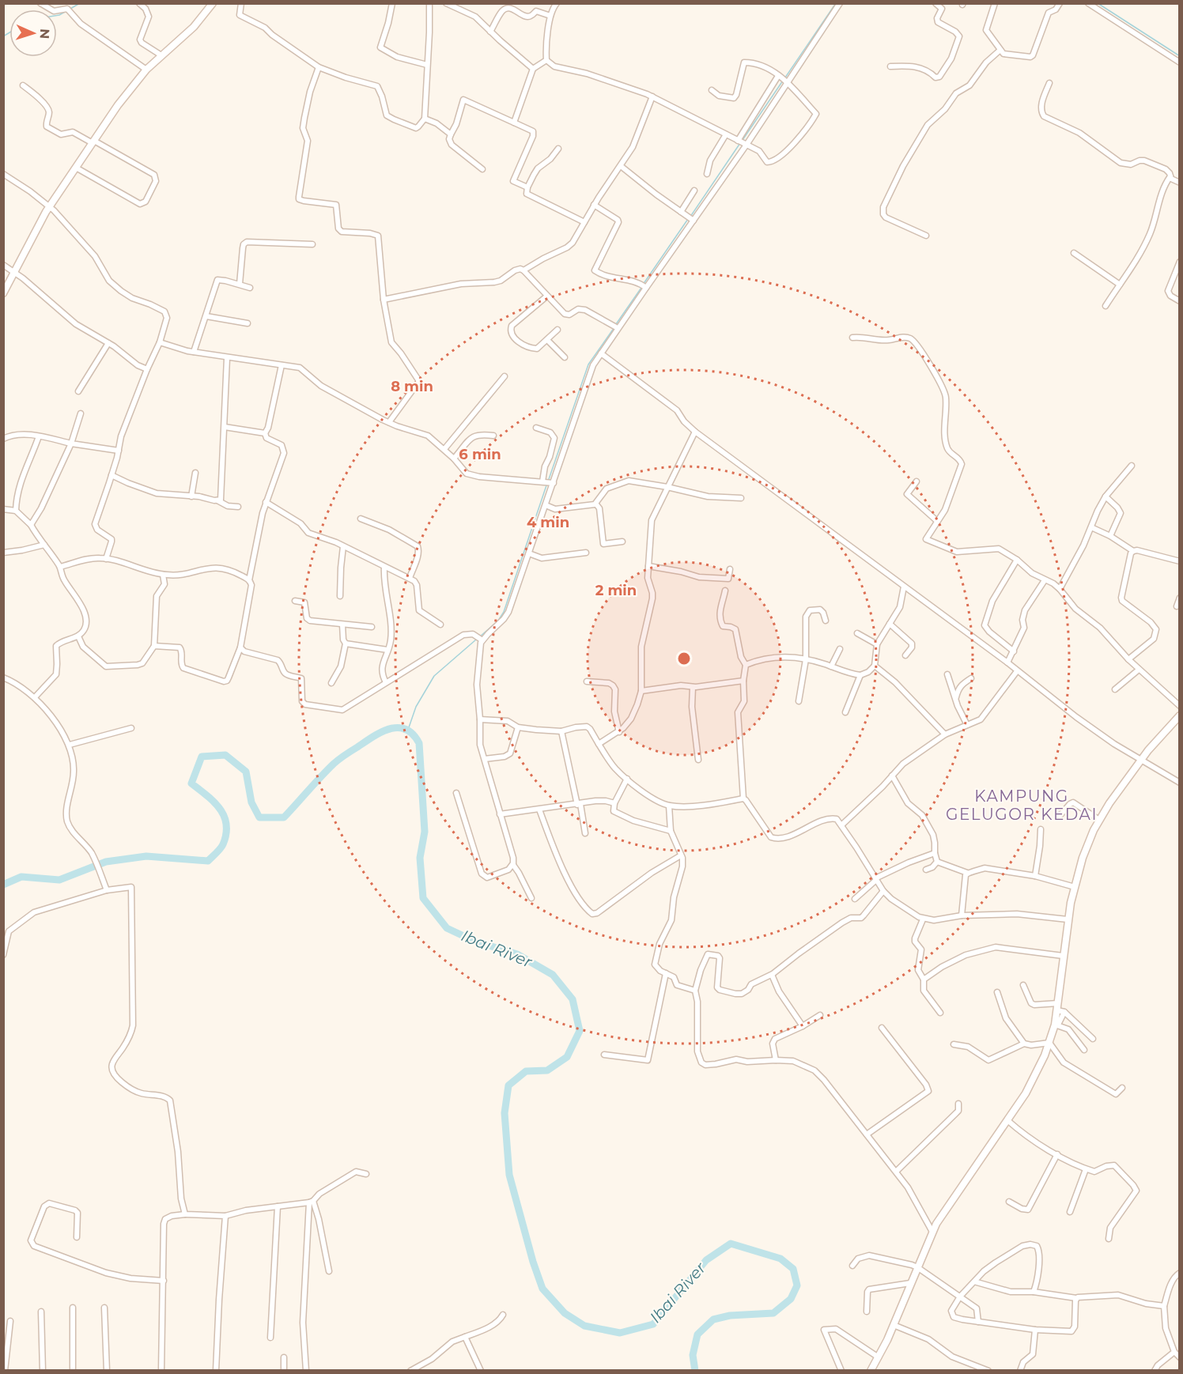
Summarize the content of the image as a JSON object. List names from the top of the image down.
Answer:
{
  "districts": ["KAMPUNG GELUGOR KEDAI"],
  "water": ["Ibai River"],
  "north": "right",
  "rings": [
    "8 min",
    "6 min",
    "4 min",
    "2 min"
  ]
}
